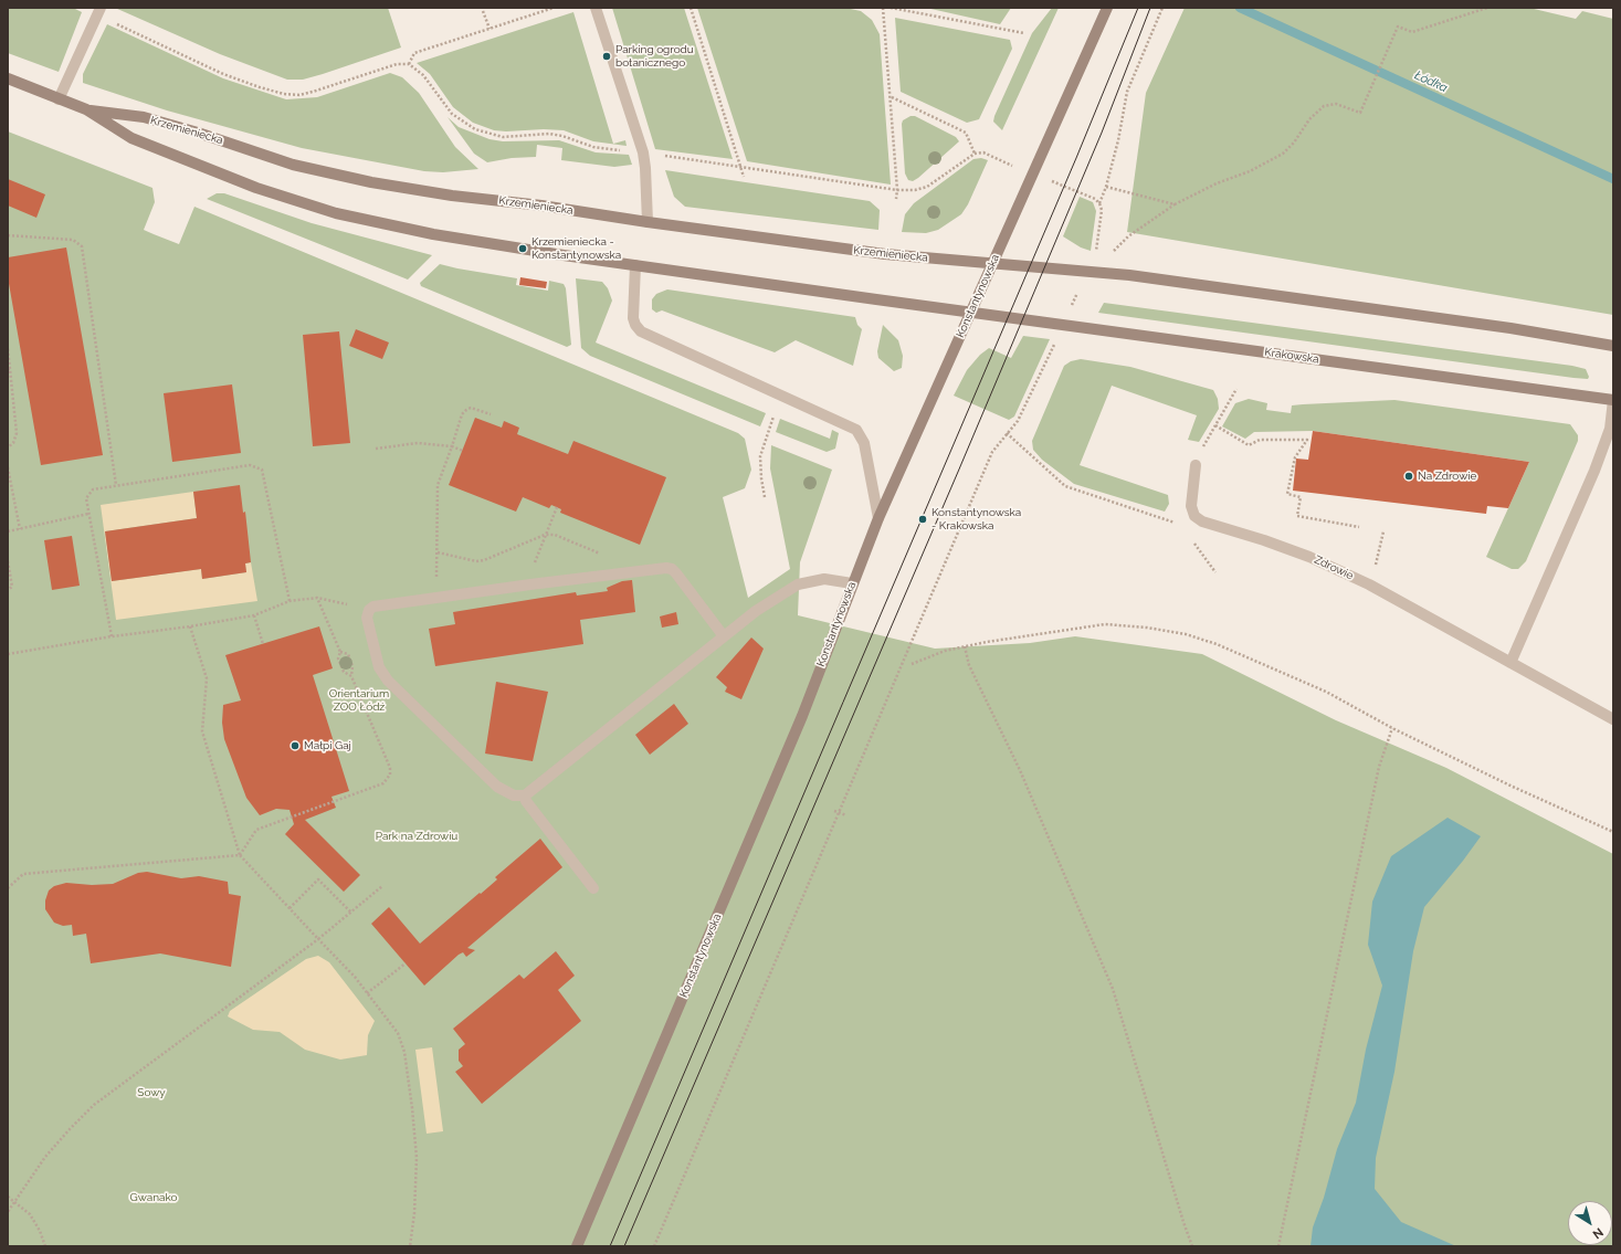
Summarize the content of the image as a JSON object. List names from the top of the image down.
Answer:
{
  "streets": {
    "main road": ["Krzemieniecka", "Konstantynowska", "Krakowska"],
    "street": ["Zdrowie"]
  },
  "crossings": [
    ["Krzemieniecka", "Konstantynowska"],
    ["Krzemieniecka", "Krakowska"],
    ["Konstantynowska", "Krakowska"]
  ],
  "water": ["Łódka"],
  "parks": [
    "Orientarium ZOO Łódź",
    "Park na Zdrowiu",
    "Sowy",
    "Gwanako"
  ],
  "places": [
    "Parking ogrodu botanicznego",
    "Krzemieniecka - Konstantynowska",
    "Na Zdrowie",
    "Konstantynowska - Krakowska",
    "Małpi Gaj"
  ],
  "north": "bottom right"
}
